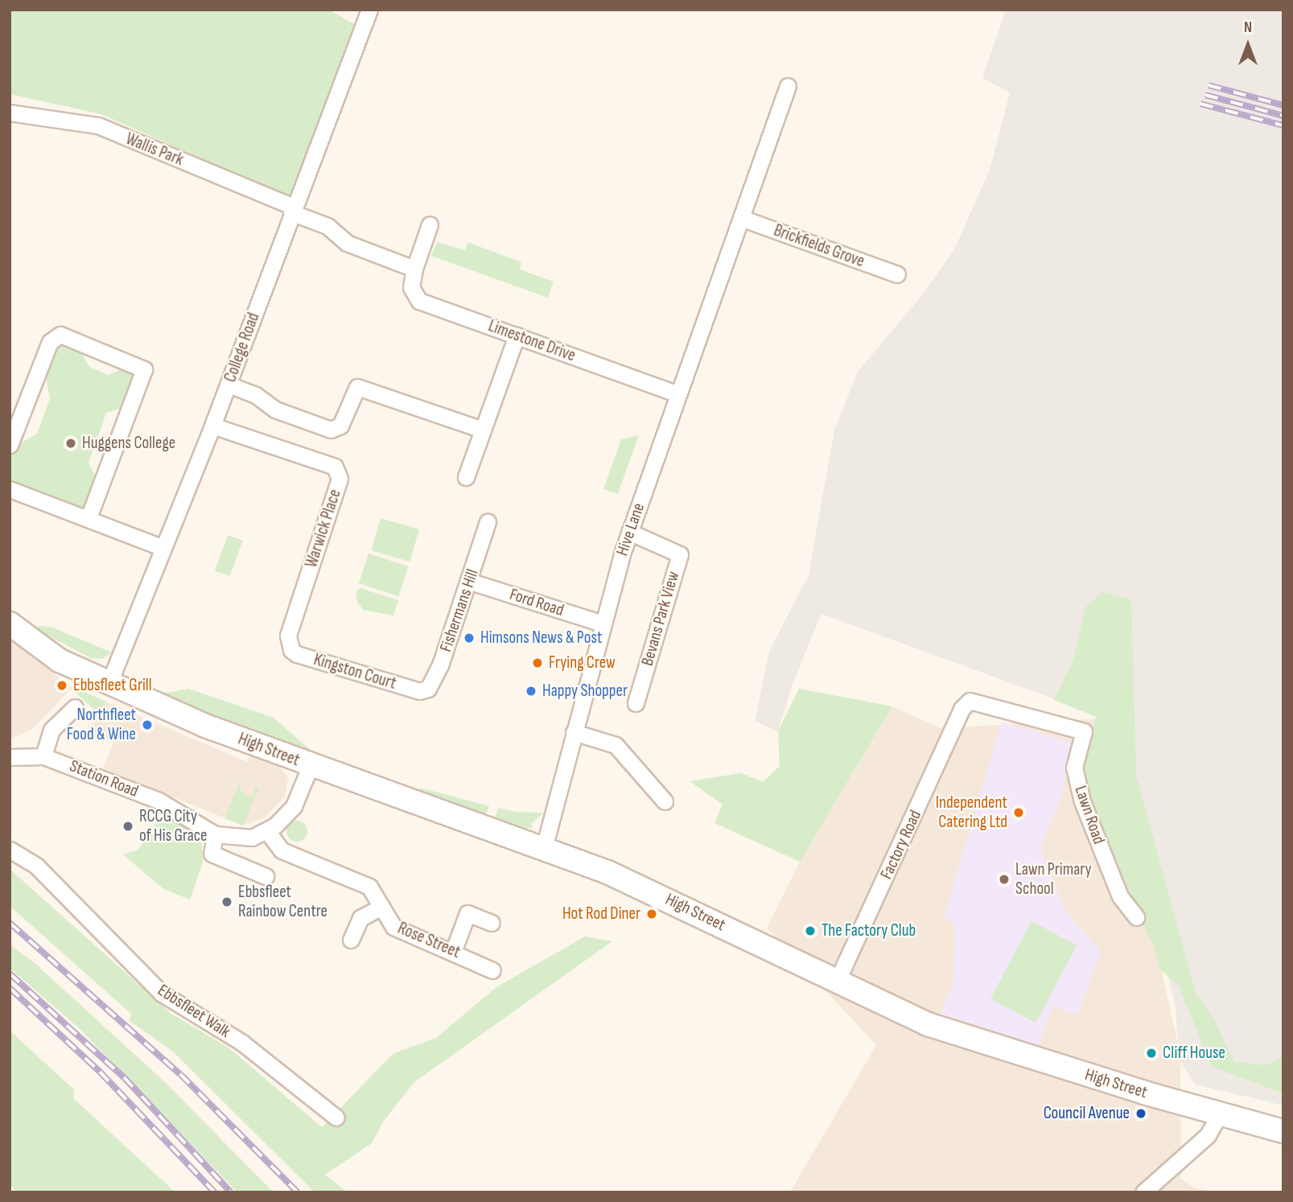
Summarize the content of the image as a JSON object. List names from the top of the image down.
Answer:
{
  "streets": {
    "main road": ["High Street"],
    "street": [
      "Wallis Park",
      "Brickfields Grove",
      "Limestone Drive",
      "College Road",
      "Warwick Place",
      "Hive Lane",
      "Ford Road",
      "Fishermans Hill",
      "Bevans Park View",
      "Kingston Court",
      "Station Road",
      "Lawn Road",
      "Factory Road",
      "Rose Street",
      "Ebbsfleet Walk"
    ]
  },
  "crossings": [
    ["Wallis Park", "Limestone Drive"],
    ["Wallis Park", "College Road"],
    ["Brickfields Grove", "Hive Lane"],
    ["Limestone Drive", "Hive Lane"],
    ["College Road", "Warwick Place"],
    ["College Road", "High Street"],
    ["Warwick Place", "Kingston Court"],
    ["Hive Lane", "Ford Road"],
    ["Hive Lane", "Bevans Park View"],
    ["Hive Lane", "High Street"],
    ["Ford Road", "Fishermans Hill"],
    ["Fishermans Hill", "Kingston Court"],
    ["High Street", "Station Road"],
    ["High Street", "Factory Road"],
    ["Station Road", "Rose Street"],
    ["Lawn Road", "Factory Road"]
  ],
  "places": [
    "Huggens College",
    "Himsons News & Post",
    "Frying Crew",
    "Ebbsfleet Grill",
    "Happy Shopper",
    "Northfleet Food & Wine",
    "Independent Catering Ltd",
    "RCCG City of His Grace",
    "Lawn Primary School",
    "Ebbsfleet Rainbow Centre",
    "Hot Rod Diner",
    "The Factory Club",
    "Cliff House",
    "Council Avenue"
  ],
  "north": "top"
}
